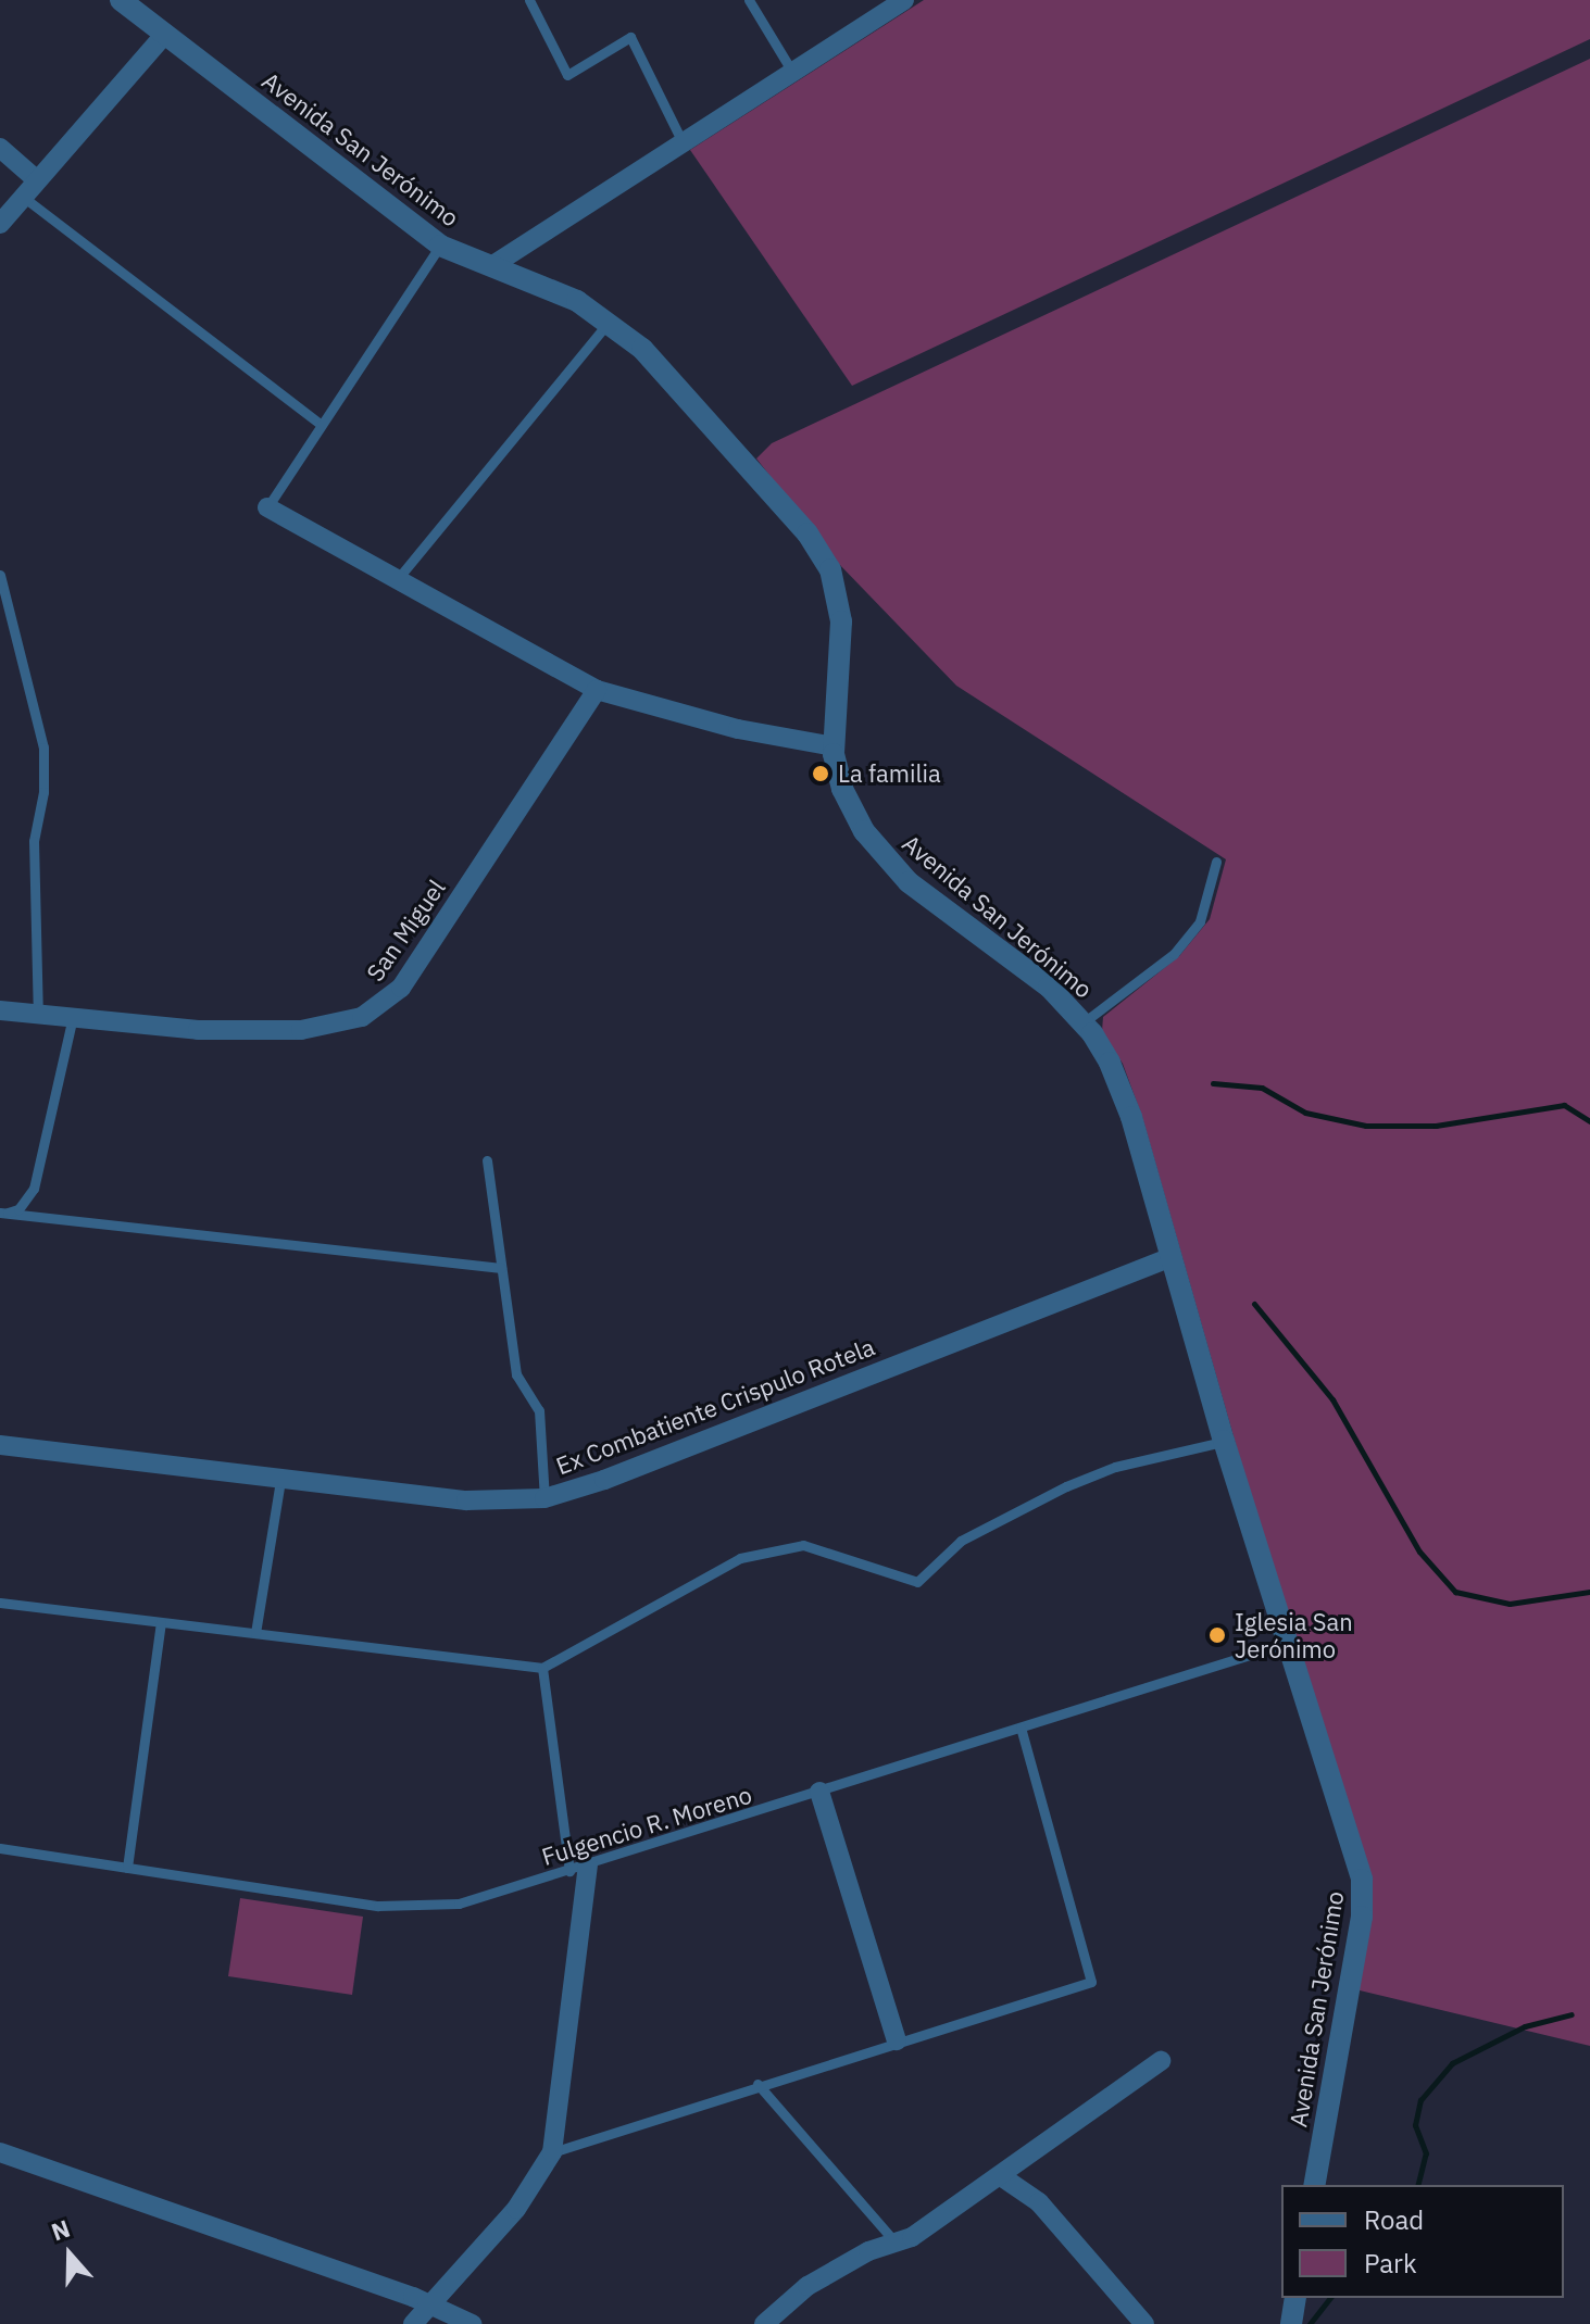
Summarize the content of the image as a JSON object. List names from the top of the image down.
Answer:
{
  "streets": {
    "street": ["Avenida San Jerónimo", "San Miguel", "Ex Combatiente Crispulo Rotela"],
    "lane": ["Fulgencio R. Moreno"]
  },
  "crossings": [
    ["Avenida San Jerónimo", "Ex Combatiente Crispulo Rotela"],
    ["Avenida San Jerónimo", "Fulgencio R. Moreno"]
  ],
  "places": ["La familia", "Iglesia San Jerónimo"],
  "legend": ["Road", "Park"],
  "north": "top"
}
